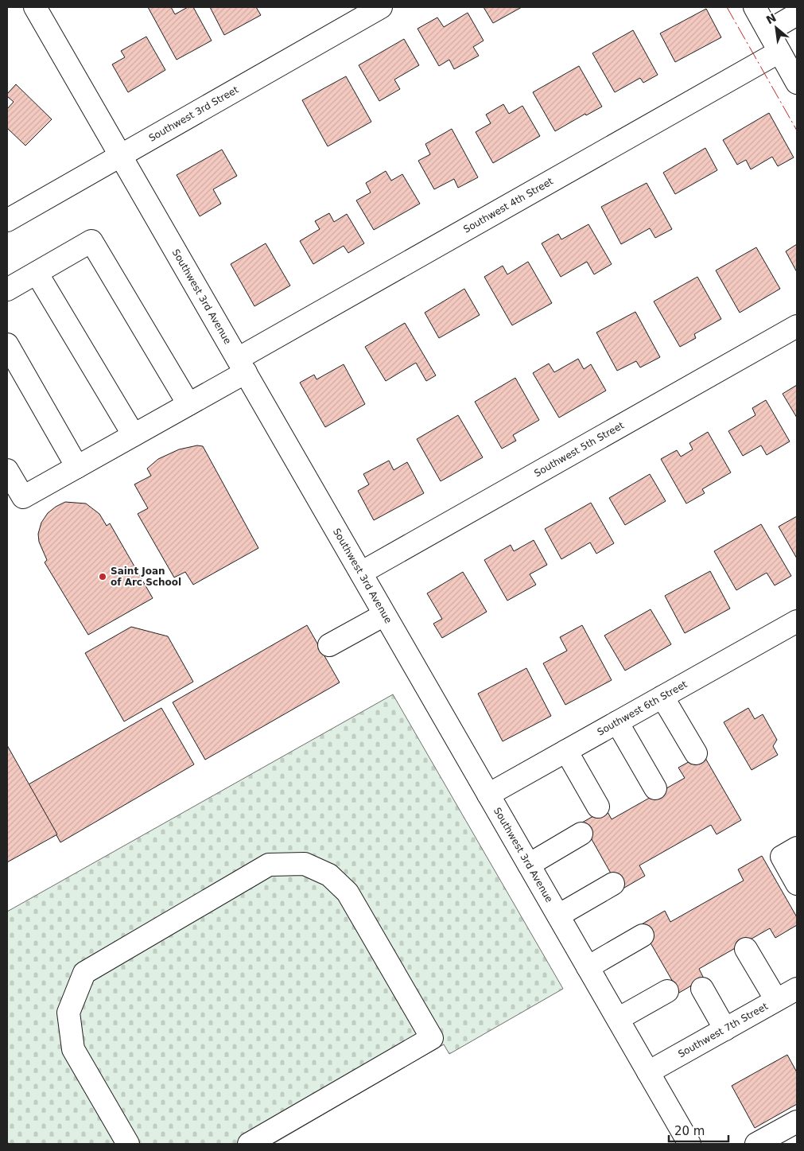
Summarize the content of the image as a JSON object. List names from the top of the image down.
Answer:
{
  "streets": {
    "street": [
      "Southwest 3rd Street",
      "Southwest 4th Street",
      "Southwest 3rd Avenue",
      "Southwest 5th Street",
      "Southwest 6th Street",
      "Southwest 7th Street"
    ]
  },
  "crossings": [
    ["Southwest 3rd Street", "Southwest 3rd Avenue"],
    ["Southwest 4th Street", "Southwest 3rd Avenue"],
    ["Southwest 3rd Avenue", "Southwest 5th Street"],
    ["Southwest 3rd Avenue", "Southwest 6th Street"],
    ["Southwest 3rd Avenue", "Southwest 7th Street"]
  ],
  "places": ["Saint Joan of Arc School"],
  "scale_bar": "20 m",
  "north": "top left"
}
